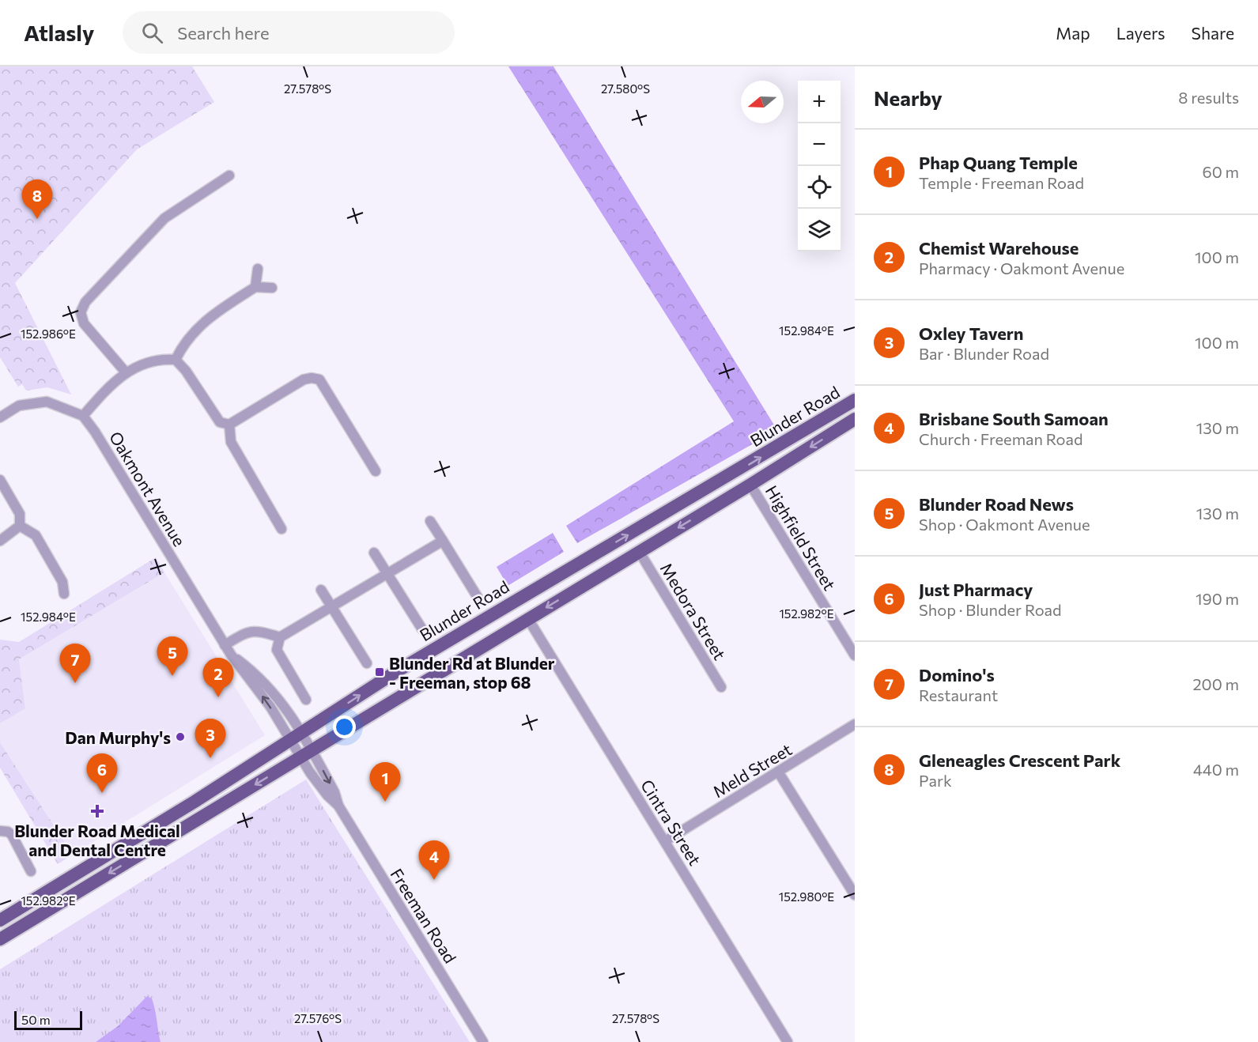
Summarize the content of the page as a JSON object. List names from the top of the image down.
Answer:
{
  "streets": {
    "main road": ["Blunder Road"],
    "street": [
      "Oakmont Avenue",
      "Highfield Street",
      "Medora Street",
      "Meld Street",
      "Cintra Street",
      "Freeman Road"
    ]
  },
  "crossings": [
    ["Blunder Road", "Oakmont Avenue"],
    ["Blunder Road", "Highfield Street"],
    ["Blunder Road", "Medora Street"],
    ["Blunder Road", "Cintra Street"],
    ["Blunder Road", "Freeman Road"],
    ["Oakmont Avenue", "Freeman Road"],
    ["Meld Street", "Cintra Street"]
  ],
  "places": {
    "transit": ["Blunder Rd at Blunder - Freeman, stop 68"],
    "other": ["Dan Murphy's"],
    "health": ["Blunder Road Medical and Dental Centre"]
  },
  "scale_bar": "50 m",
  "north": "left",
  "page": {
    "header": "Atlasly",
    "search": "Search here",
    "nav": ["Map", "Layers", "Share"],
    "heading": ["Nearby", "8 results"],
    "map_buttons": ["+", "−"],
    "list": [
      {
        "mark": "1",
        "name": "Phap Quang Temple",
        "note": "Temple · Freeman Road",
        "value": "60 m"
      },
      {
        "mark": "2",
        "name": "Chemist Warehouse",
        "note": "Pharmacy · Oakmont Avenue",
        "value": "100 m"
      },
      {
        "mark": "3",
        "name": "Oxley Tavern",
        "note": "Bar · Blunder Road",
        "value": "100 m"
      },
      {
        "mark": "4",
        "name": "Brisbane South Samoan",
        "note": "Church · Freeman Road",
        "value": "130 m"
      },
      {
        "mark": "5",
        "name": "Blunder Road News",
        "note": "Shop · Oakmont Avenue",
        "value": "130 m"
      },
      {
        "mark": "6",
        "name": "Just Pharmacy",
        "note": "Shop · Blunder Road",
        "value": "190 m"
      },
      {
        "mark": "7",
        "name": "Domino's",
        "note": "Restaurant",
        "value": "200 m"
      },
      {
        "mark": "8",
        "name": "Gleneagles Crescent Park",
        "note": "Park",
        "value": "440 m"
      }
    ],
    "pins": [
      "8",
      "5",
      "7",
      "2",
      "3",
      "6",
      "1",
      "4"
    ],
    "scale": "50 m"
  },
  "coordinates": [
    "27.578°S",
    "27.580°S",
    "152.984°E",
    "152.986°E",
    "152.982°E",
    "152.980°E",
    "27.576°S"
  ]
}
